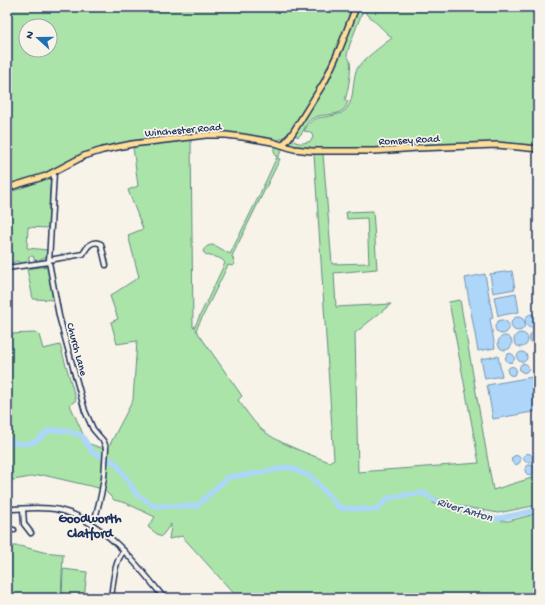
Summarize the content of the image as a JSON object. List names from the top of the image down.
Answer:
{
  "streets": {
    "main road": ["Winchester Road", "Romsey Road"],
    "street": ["Church Lane"]
  },
  "crossings": [
    ["Winchester Road", "Romsey Road"],
    ["Winchester Road", "Church Lane"]
  ],
  "districts": ["Goodworth Clatford"],
  "water": ["River Anton"],
  "north": "left"
}
